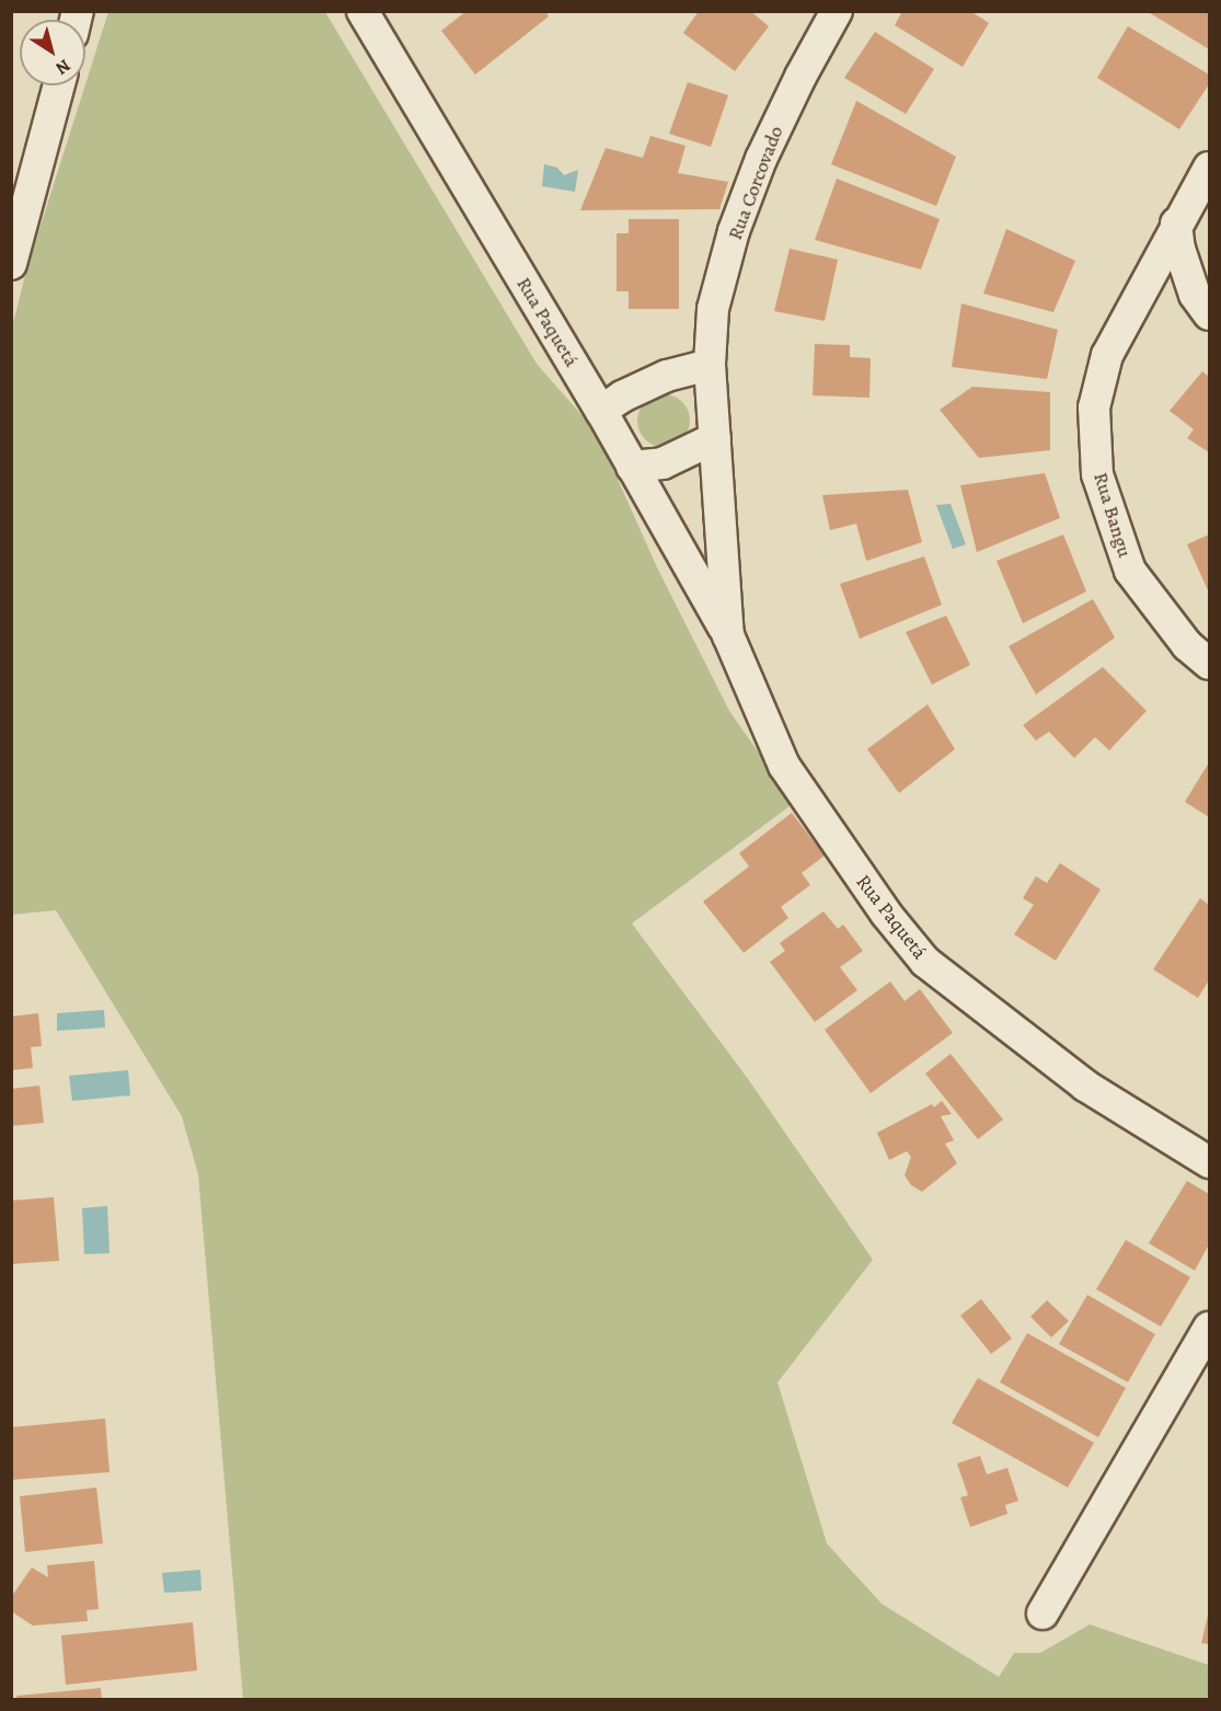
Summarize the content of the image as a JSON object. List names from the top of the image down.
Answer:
{
  "streets": {
    "street": ["Rua Corcovado", "Rua Paquetá", "Rua Bangu"]
  },
  "crossings": [
    ["Rua Corcovado", "Rua Paquetá"]
  ],
  "north": "bottom right"
}
